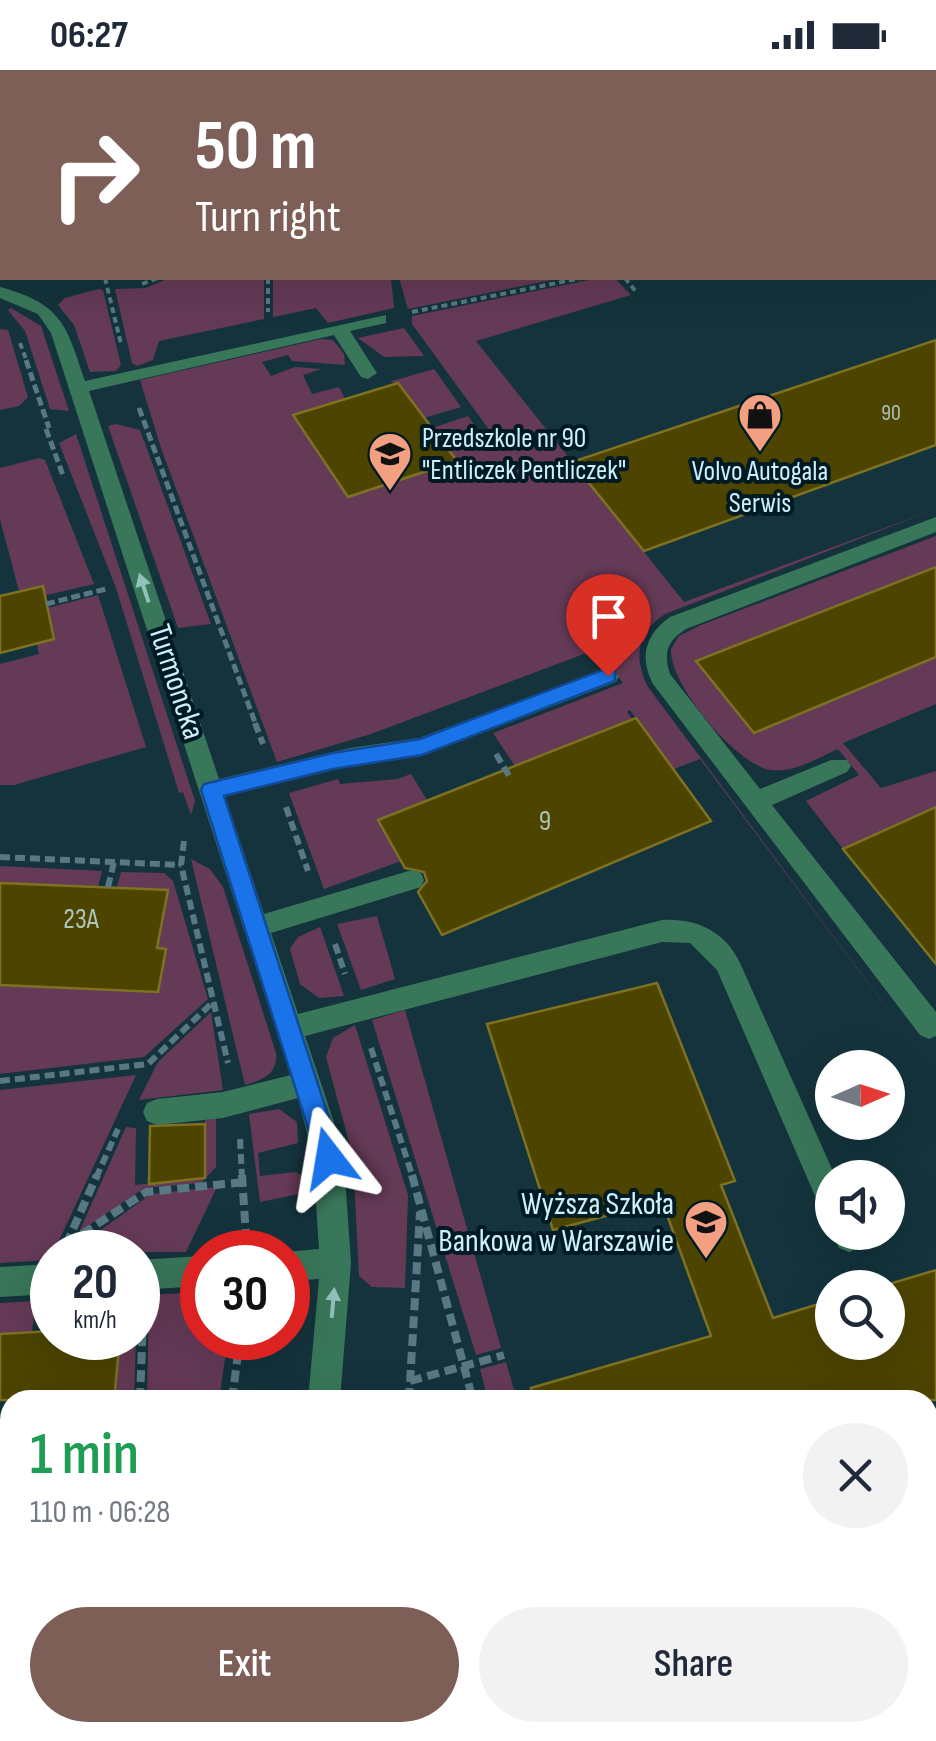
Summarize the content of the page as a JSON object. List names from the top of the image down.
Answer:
{
  "streets": {
    "street": ["Turmoncka"]
  },
  "one_way": ["Turmoncka"],
  "places": {
    "shop": ["Volvo Autogala Serwis"],
    "school or university": ["Przedszkole nr 90 \"Entliczek Pentliczek\"", "Wyższa Szkoła Bankowa w Warszawie"]
  },
  "house_numbers": ["90", "9", "23A"],
  "north": "right",
  "page": {
    "status": "06:27",
    "turn": ["50 m", "Turn right"],
    "speed": "20 km/h",
    "limit": "30",
    "heading": ["1 min", "110 m · 06:28"],
    "buttons": ["Exit", "Share"]
  }
}
